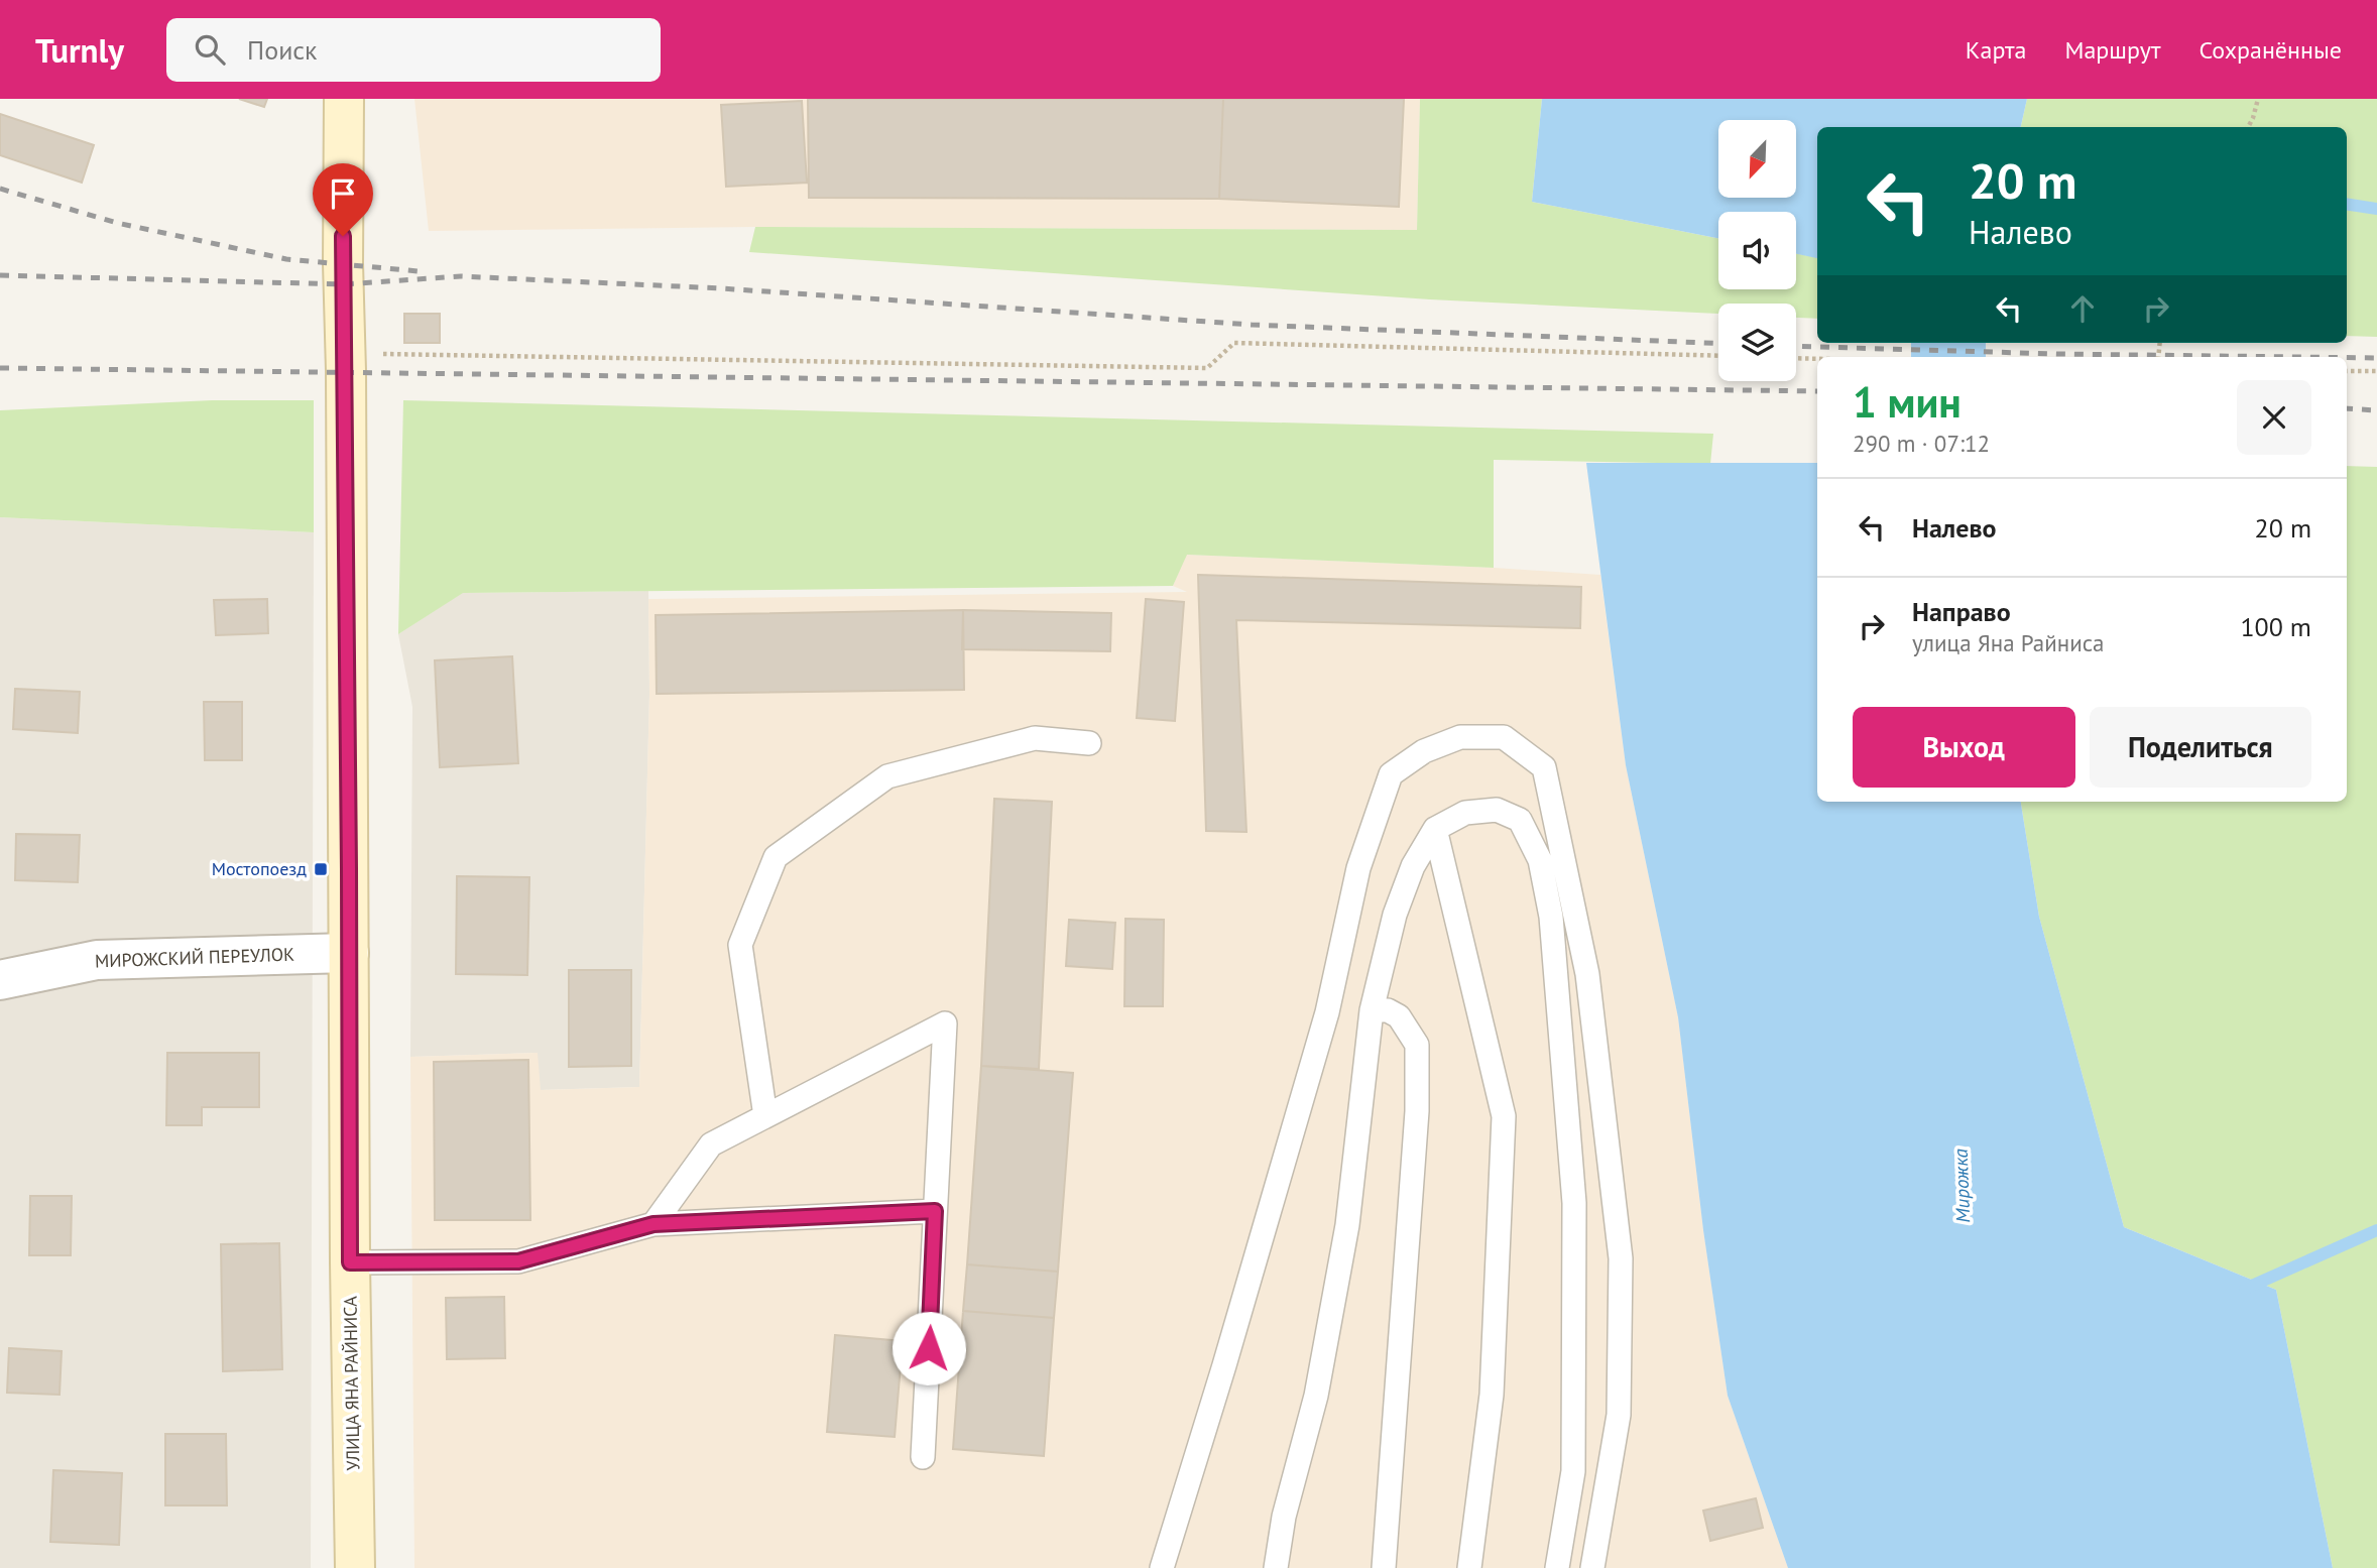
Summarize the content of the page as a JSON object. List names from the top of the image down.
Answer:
{
  "streets": {
    "street": ["МИРОЖСКИЙ ПЕРЕУЛОК", "УЛИЦА ЯНА РАЙНИСА"]
  },
  "crossings": [
    ["МИРОЖСКИЙ ПЕРЕУЛОК", "УЛИЦА ЯНА РАЙНИСА"]
  ],
  "water": ["Мирожка"],
  "places": {
    "transit": ["Мостопоезд"]
  },
  "north": "bottom left",
  "page": {
    "header": "Turnly",
    "search": "Поиск",
    "nav": ["Карта", "Маршрут", "Сохранённые"],
    "turn": ["20 m", "Налево"],
    "heading": ["1 мин", "290 m · 07:12"],
    "list": [
      {
        "name": "Налево",
        "value": "20 m"
      },
      {
        "name": "Направо",
        "note": "улица Яна Райниса",
        "value": "100 m"
      }
    ],
    "buttons": ["Выход", "Поделиться"]
  }
}
